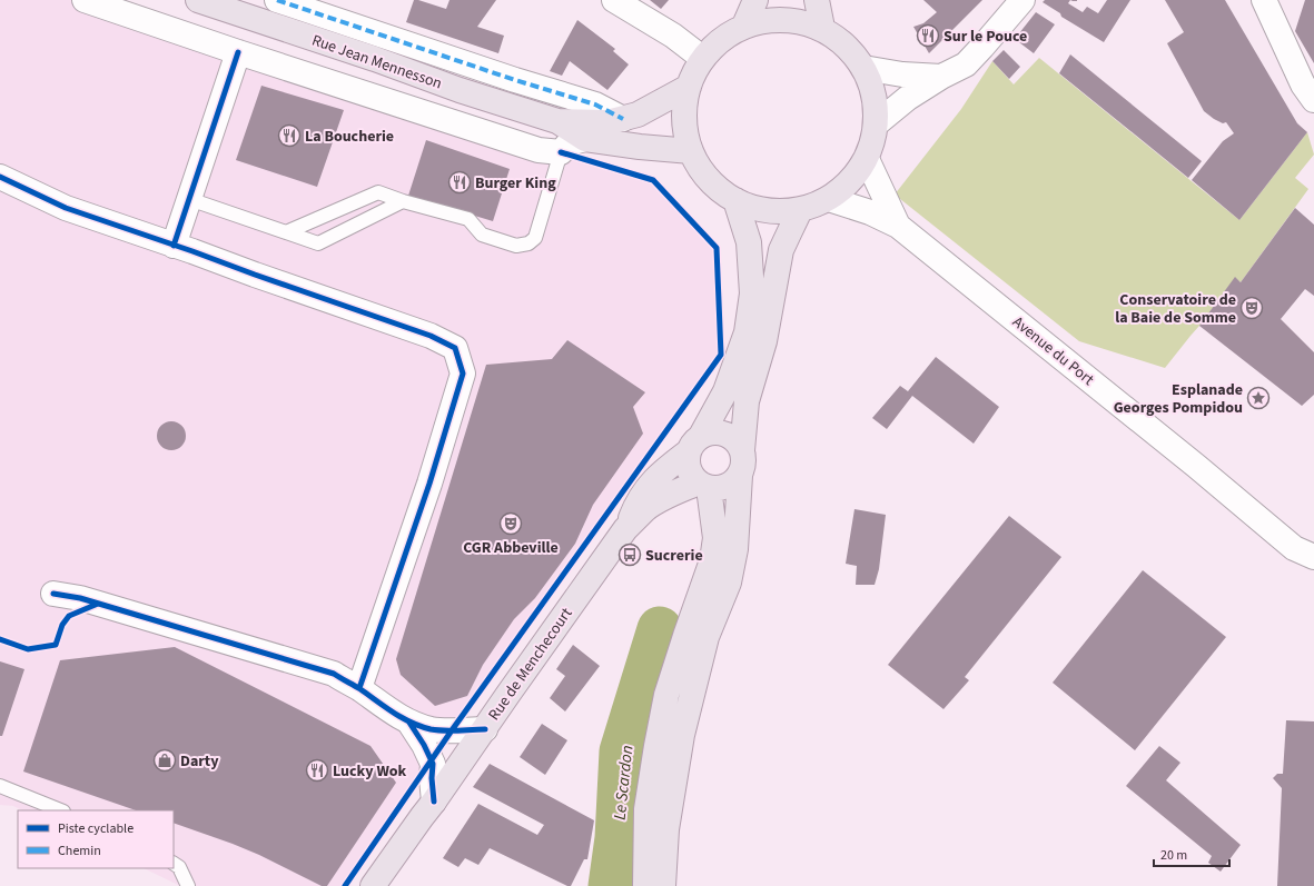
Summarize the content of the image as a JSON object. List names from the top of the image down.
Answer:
{
  "streets": {
    "main road": ["Rue Jean Mennesson", "Rue de Menchecourt"],
    "street": ["Avenue du Port"]
  },
  "water": ["Le Scardon"],
  "places": {
    "restaurant": [
      "Sur le Pouce",
      "La Boucherie",
      "Burger King",
      "Lucky Wok"
    ],
    "theatre": ["Conservatoire de la Baie de Somme", "CGR Abbeville"],
    "place": ["Esplanade Georges Pompidou"],
    "bus stop": ["Sucrerie"],
    "shop": ["Darty"]
  },
  "legend": ["Piste cyclable", "Chemin"],
  "scale_bar": "20 m"
}
